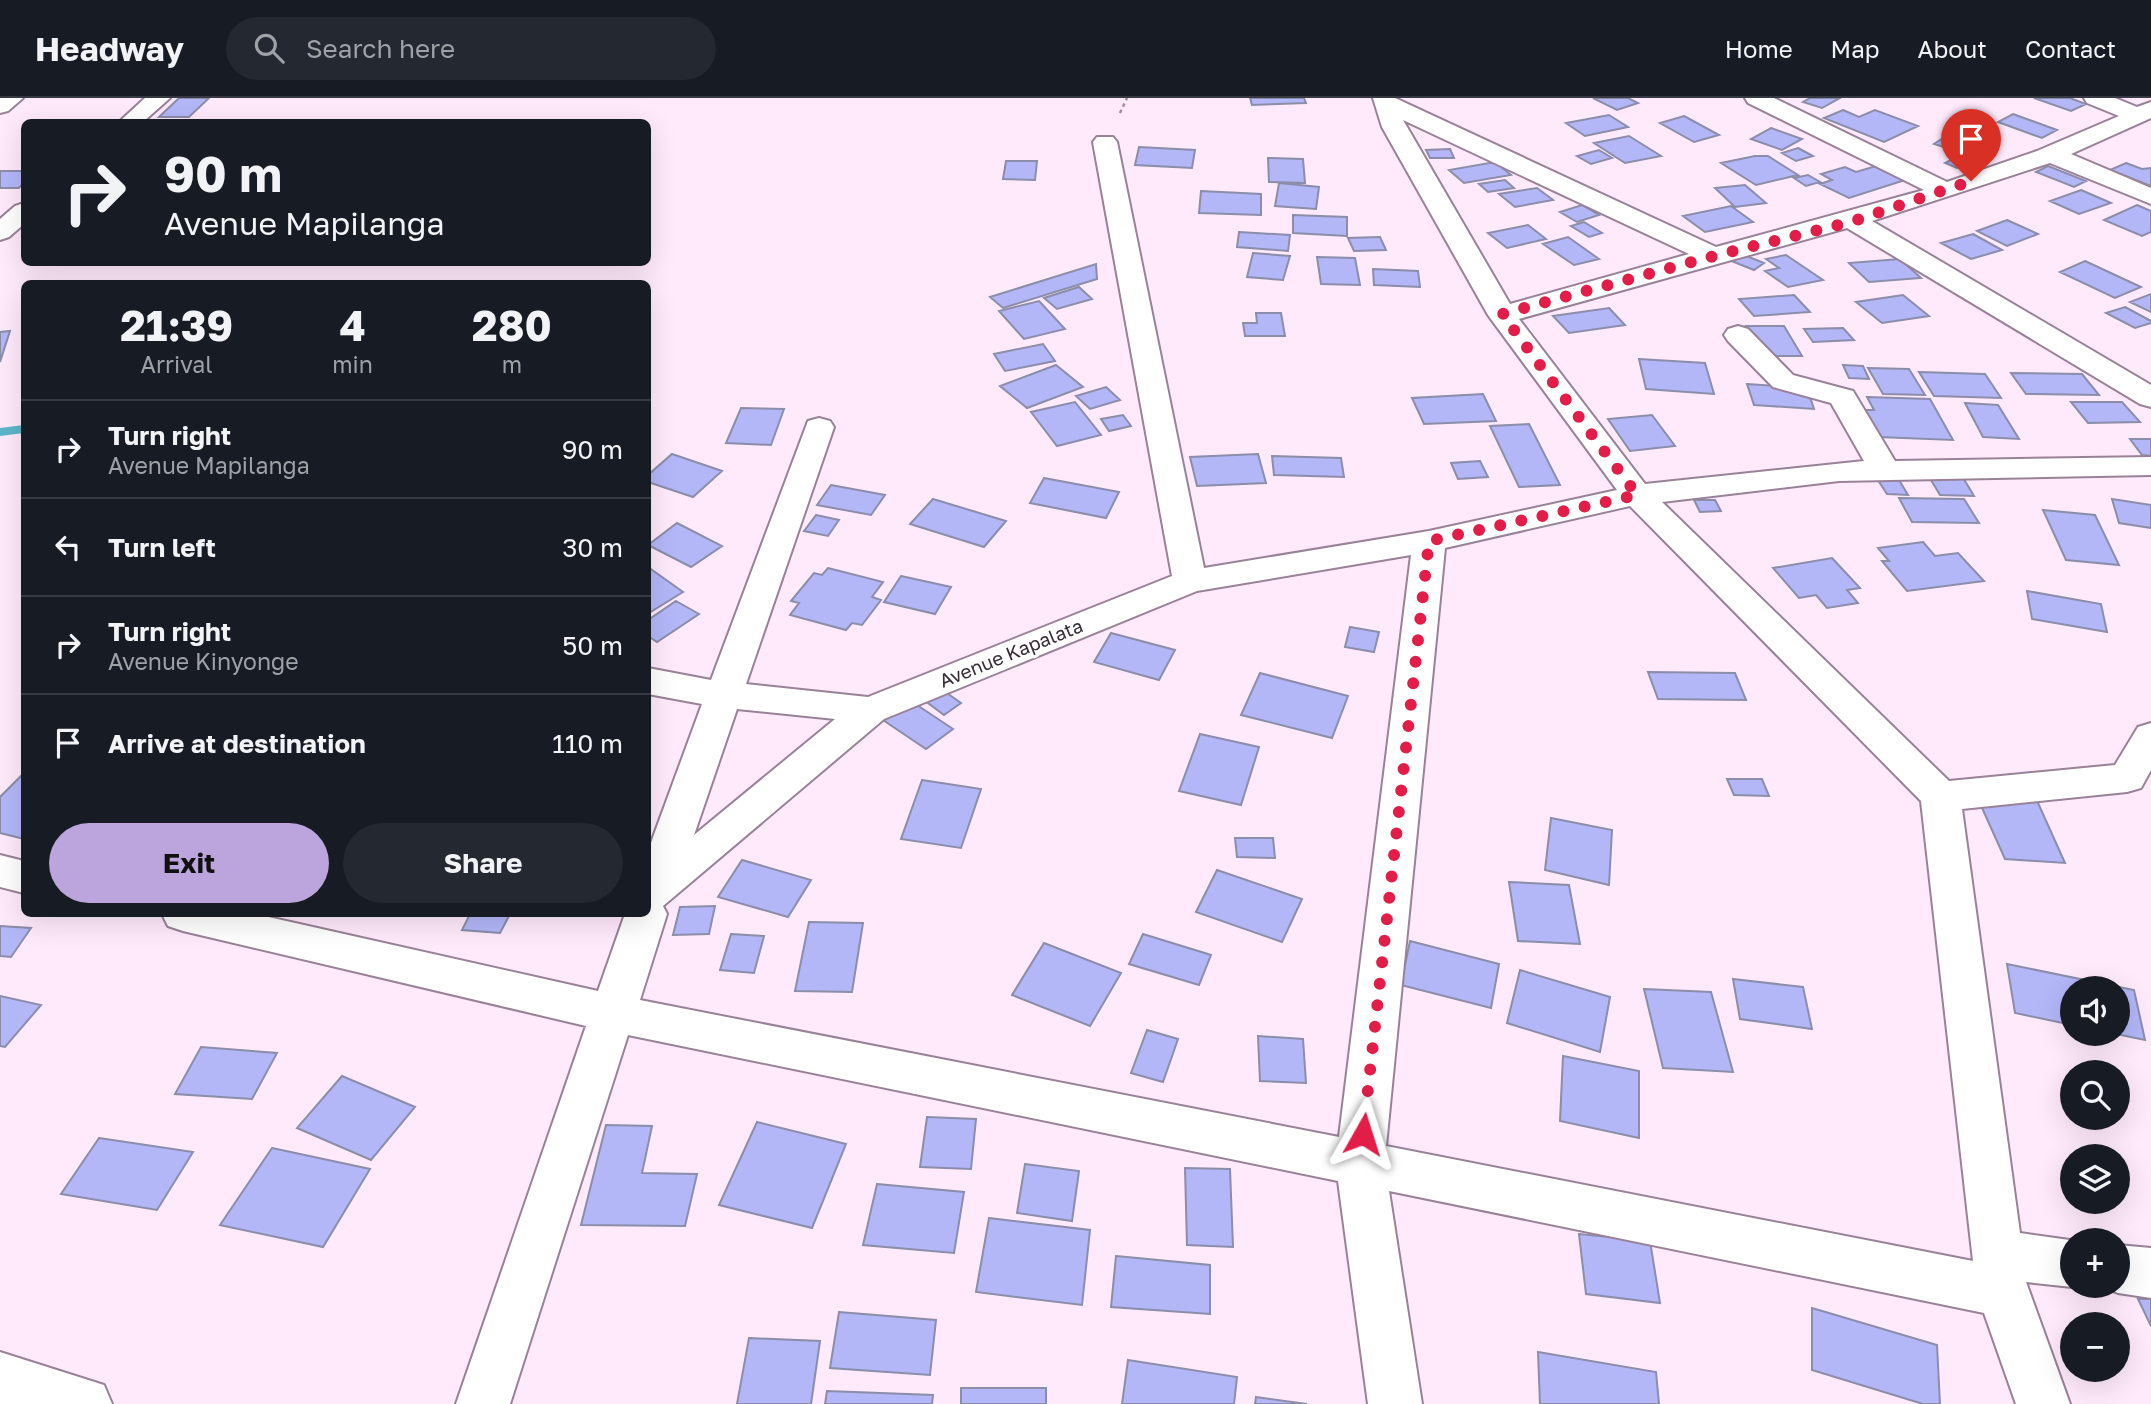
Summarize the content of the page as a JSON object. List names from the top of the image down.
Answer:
{
  "streets": {
    "street": ["Avenue Kapalata"]
  },
  "page": {
    "header": "Headway",
    "search": "Search here",
    "nav": [
      "Home",
      "Map",
      "About",
      "Contact"
    ],
    "turn": ["90 m", "Avenue Mapilanga"],
    "eta": [
      "21:39",
      "Arrival",
      "4",
      "min",
      "280",
      "m"
    ],
    "list": [
      {
        "name": "Turn right",
        "note": "Avenue Mapilanga",
        "value": "90 m"
      },
      {
        "name": "Turn left",
        "value": "30 m"
      },
      {
        "name": "Turn right",
        "note": "Avenue Kinyonge",
        "value": "50 m"
      },
      {
        "name": "Arrive at destination",
        "value": "110 m"
      }
    ],
    "buttons": ["Exit", "Share"],
    "map_buttons": ["+", "−"]
  }
}
